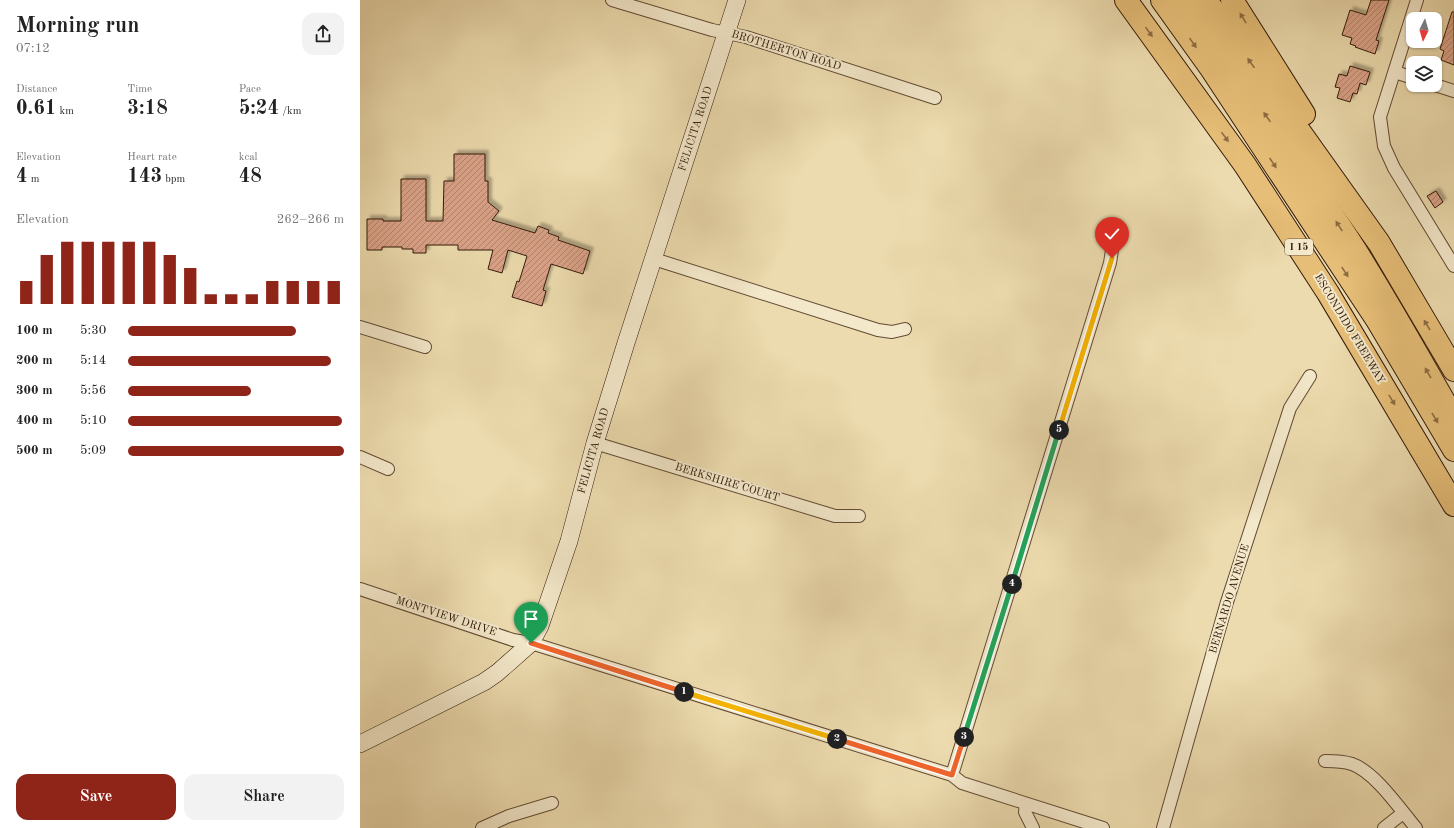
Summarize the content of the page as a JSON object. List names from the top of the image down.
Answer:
{
  "streets": {
    "highway": ["I 15", "ESCONDIDO FREEWAY"],
    "main road": ["FELICITA ROAD"],
    "street": [
      "BROTHERTON ROAD",
      "BERKSHIRE COURT",
      "BERNARDO AVENUE",
      "MONTVIEW DRIVE"
    ]
  },
  "crossings": [
    ["BROTHERTON ROAD", "FELICITA ROAD"],
    ["FELICITA ROAD", "BERKSHIRE COURT"],
    ["FELICITA ROAD", "MONTVIEW DRIVE"]
  ],
  "north": "bottom",
  "page": {
    "heading": ["Morning run", "07:12"],
    "stats": [
      ["Distance", "0.61 km"],
      ["Time", "3:18"],
      ["Pace", "5:24 /km"],
      ["Elevation", "4 m"],
      ["Heart rate", "143 bpm"],
      ["kcal", "48"]
    ],
    "chart": ["Elevation", "262–266 m"],
    "list": [
      {
        "name": "100 m",
        "note": "5:30"
      },
      {
        "name": "200 m",
        "note": "5:14"
      },
      {
        "name": "300 m",
        "note": "5:56"
      },
      {
        "name": "400 m",
        "note": "5:10"
      },
      {
        "name": "500 m",
        "note": "5:09"
      }
    ],
    "pins": [
      "5",
      "4",
      "1",
      "3",
      "2"
    ],
    "buttons": ["Save", "Share"]
  }
}
